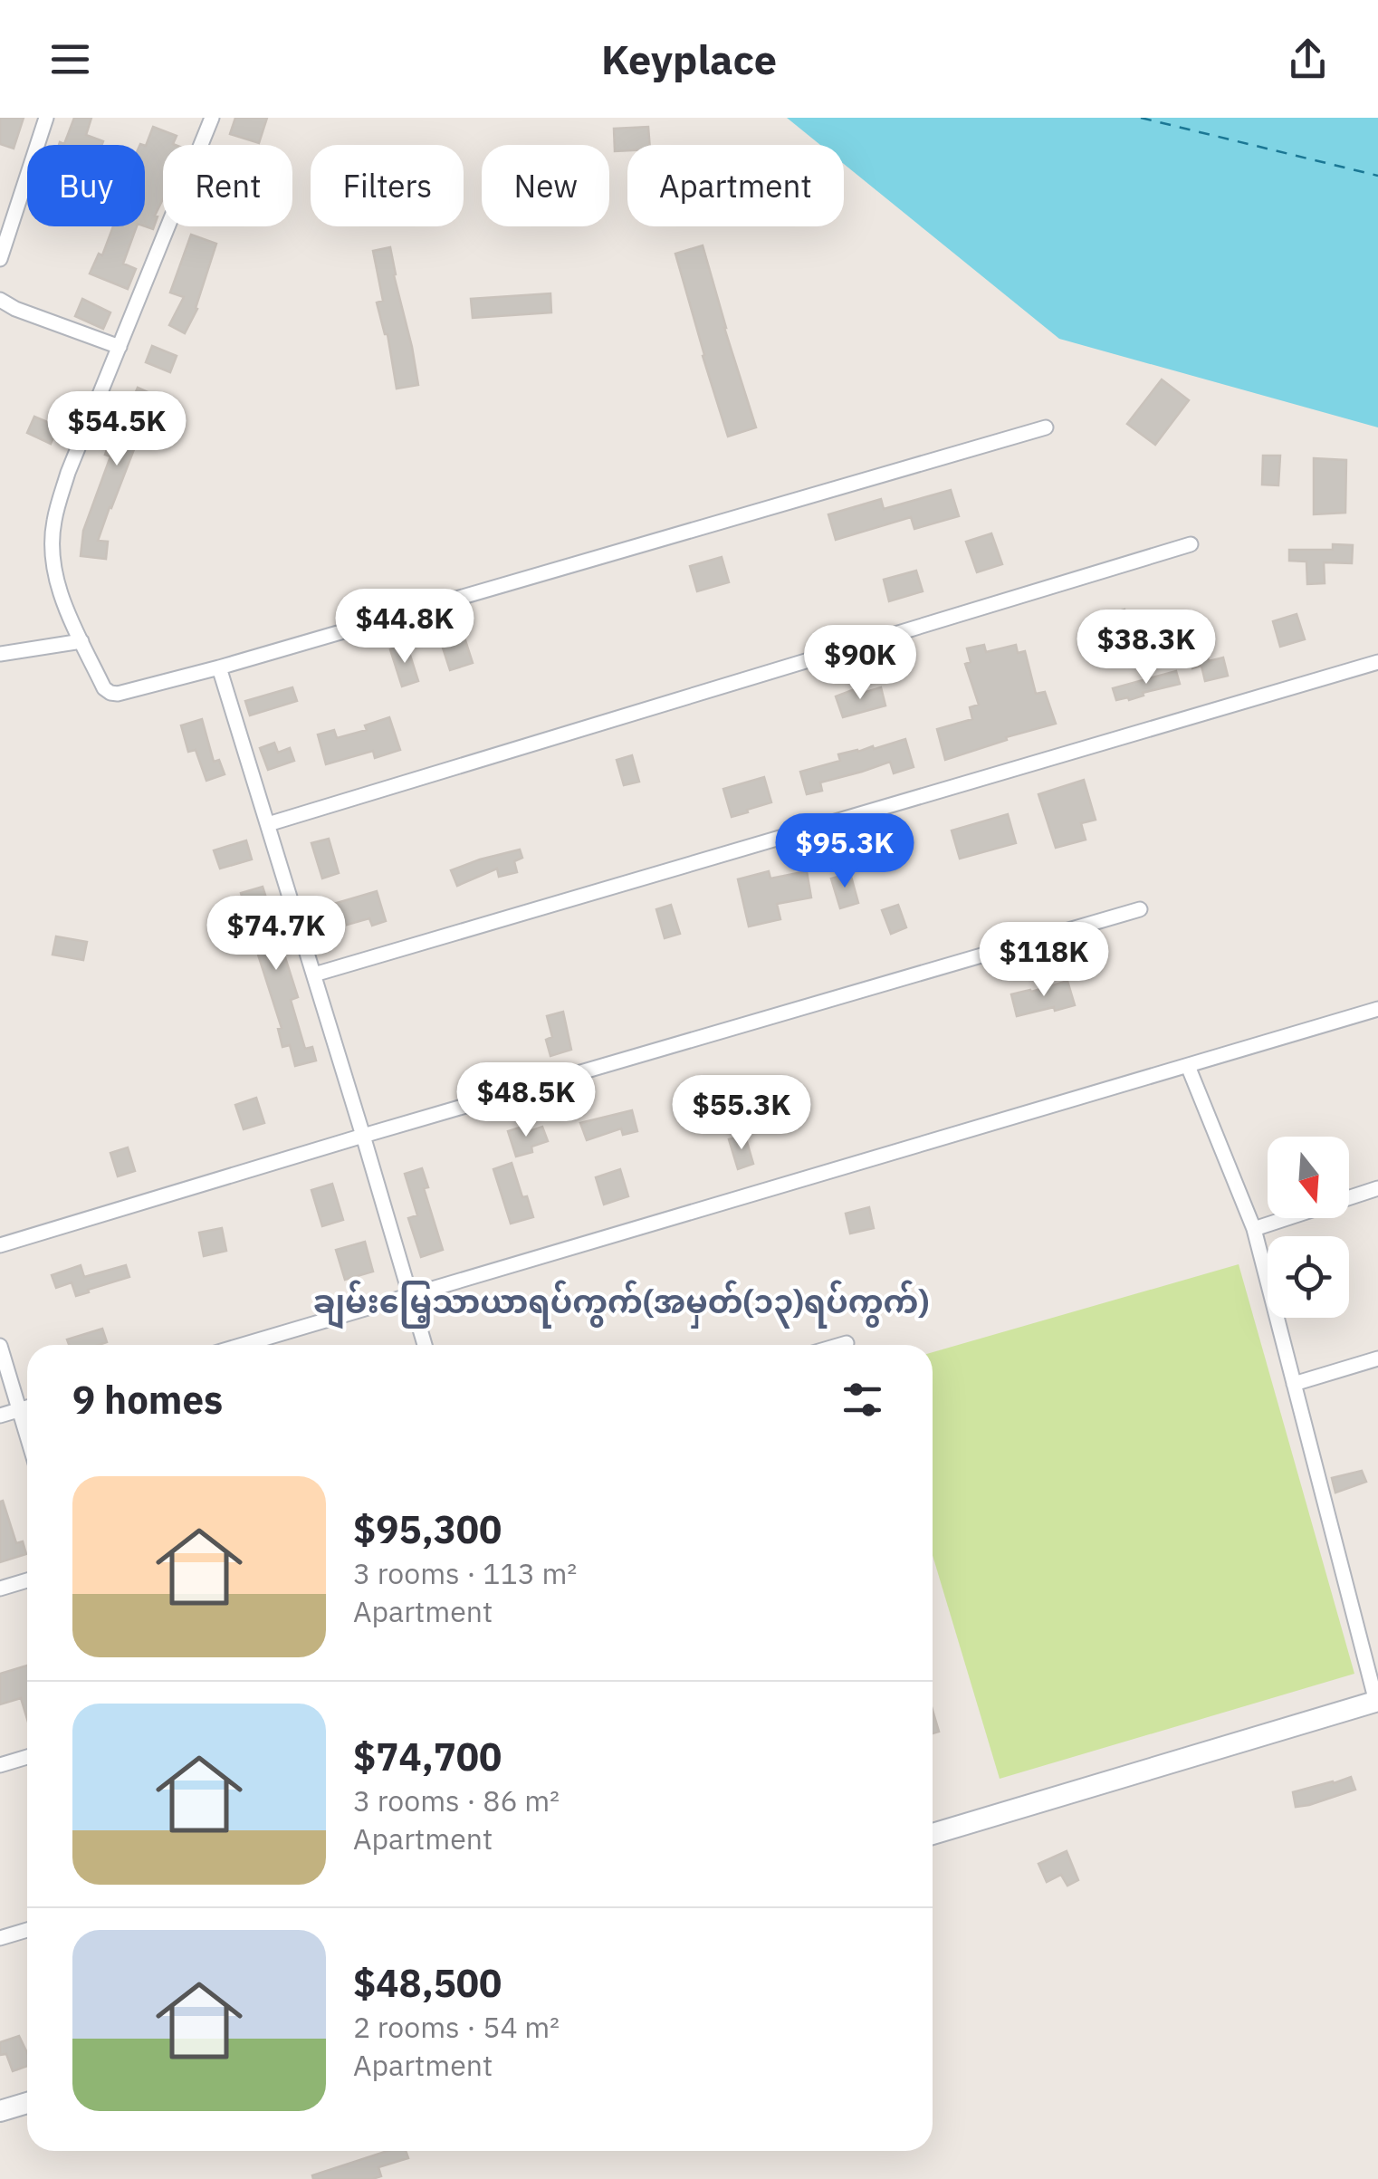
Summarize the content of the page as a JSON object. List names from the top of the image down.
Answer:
{
  "districts": ["ချမ်းမြေ့သာယာရပ်ကွက်(အမှတ်(၁၃)ရပ်ကွက်)"],
  "north": "bottom",
  "page": {
    "header": "Keyplace",
    "chip": [
      "Buy",
      "Rent",
      "Filters",
      "New",
      "Apartment"
    ],
    "price": [
      "$54.5K",
      "$44.8K",
      "$38.3K",
      "$90K",
      "$95.3K",
      "$74.7K",
      "$118K",
      "$48.5K",
      "$55.3K"
    ],
    "heading": "9 homes",
    "list": [
      {
        "name": "$95,300",
        "note": "3 rooms · 113 m² · Apartment"
      },
      {
        "name": "$74,700",
        "note": "3 rooms · 86 m² · Apartment"
      },
      {
        "name": "$48,500",
        "note": "2 rooms · 54 m² · Apartment"
      }
    ]
  }
}
